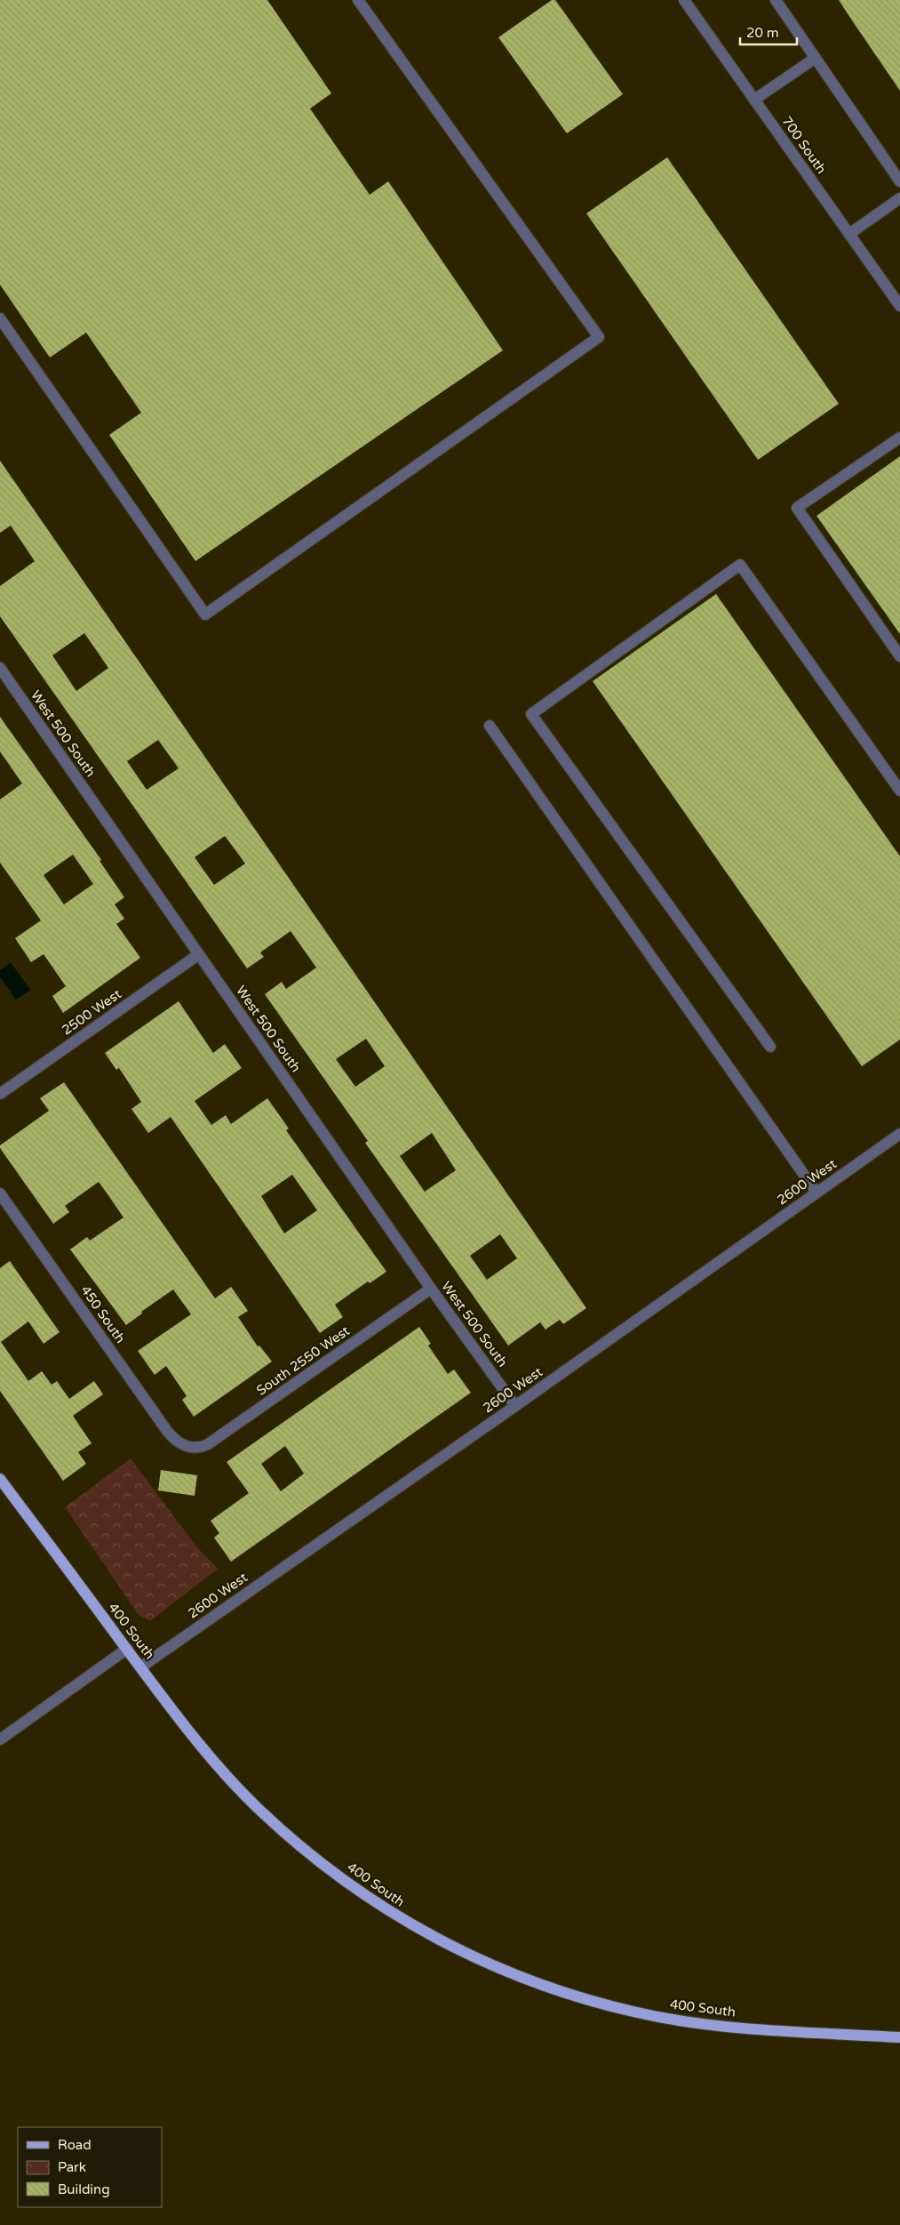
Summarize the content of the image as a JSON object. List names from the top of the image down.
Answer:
{
  "streets": {
    "main road": ["400 South"],
    "street": [
      "700 South",
      "West 500 South",
      "2500 West",
      "2600 West",
      "450 South",
      "South 2550 West"
    ]
  },
  "crossings": [
    ["West 500 South", "2500 West"],
    ["West 500 South", "2600 West"],
    ["West 500 South", "South 2550 West"],
    ["2600 West", "400 South"],
    ["450 South", "South 2550 West"]
  ],
  "legend": ["Road", "Park", "Building"],
  "scale_bar": "20 m"
}
